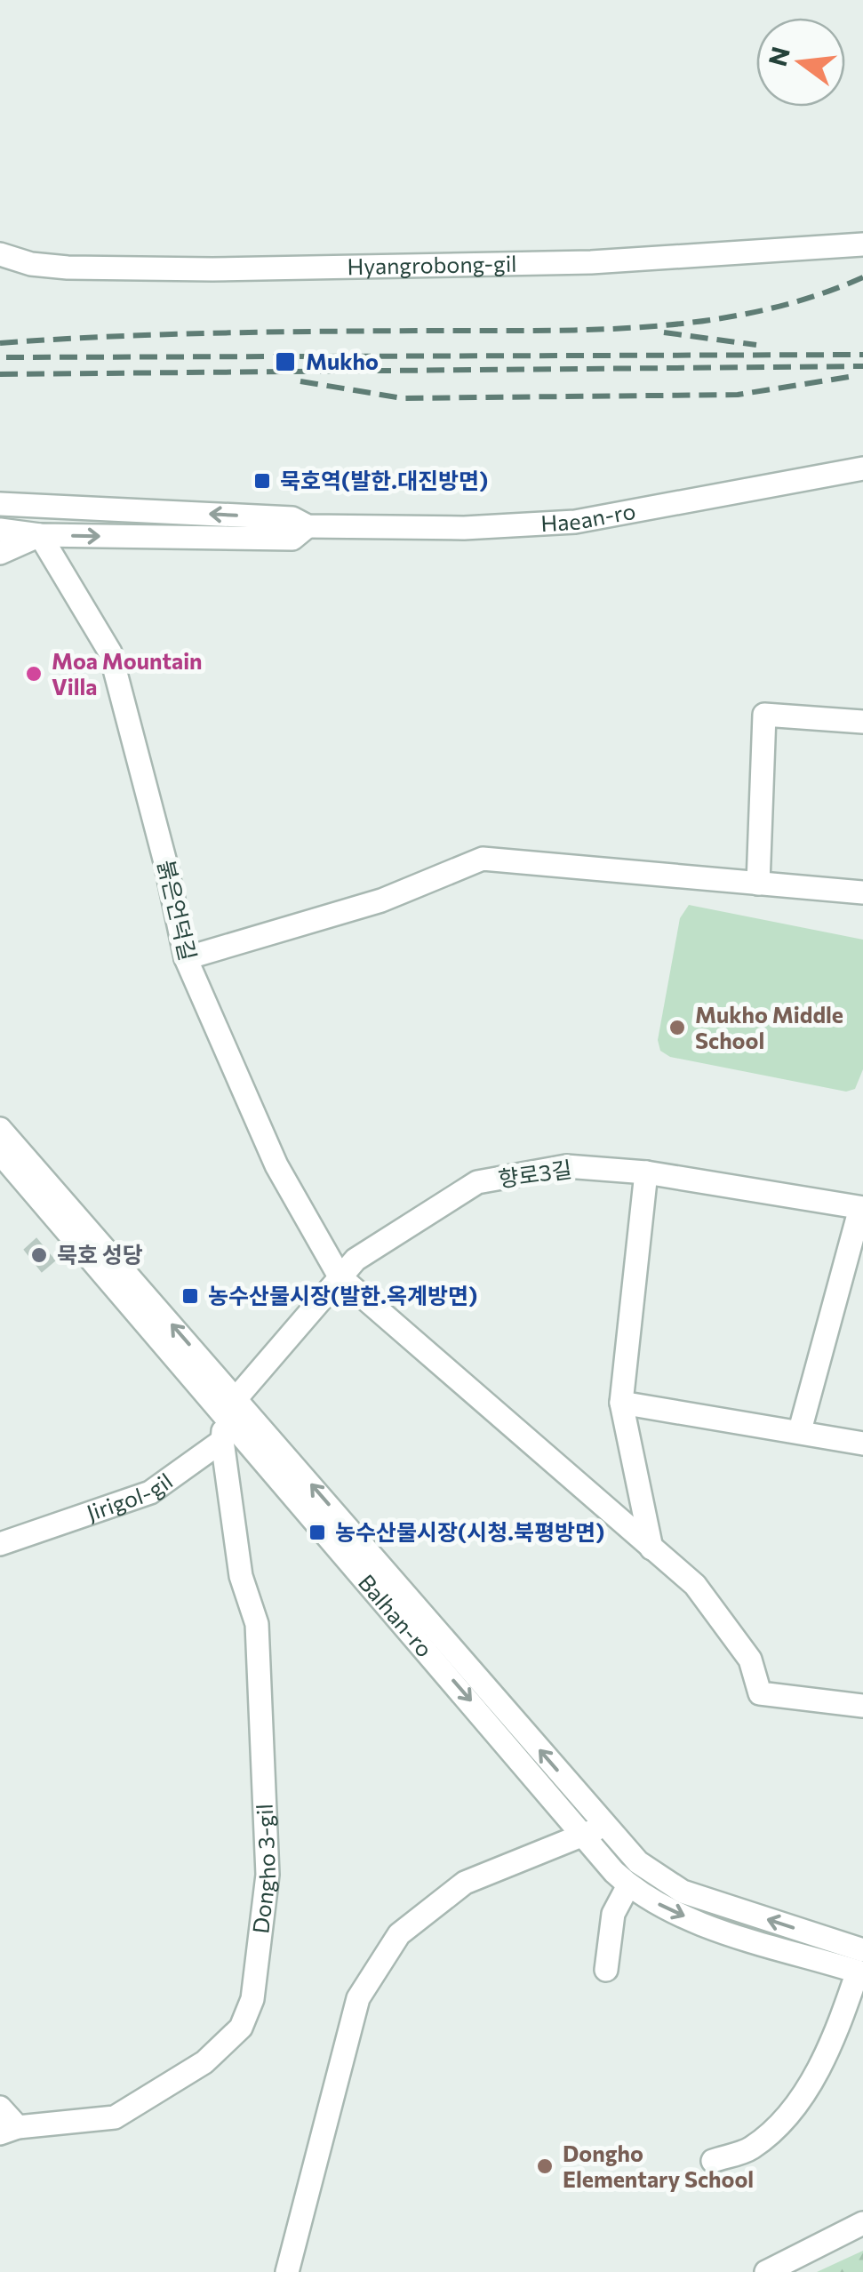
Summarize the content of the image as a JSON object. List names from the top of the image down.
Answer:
{
  "streets": {
    "street": [
      "Hyangrobong-gil",
      "Haean-ro",
      "붉은언덕길",
      "향로3길",
      "Jirigol-gil",
      "Balhan-ro",
      "Dongho 3-gil"
    ]
  },
  "crossings": [
    ["Haean-ro", "붉은언덕길"],
    ["붉은언덕길", "향로3길"],
    ["향로3길", "Balhan-ro"],
    ["Jirigol-gil", "Dongho 3-gil"]
  ],
  "places": {
    "transit": [
      "Mukho",
      "묵호역(발한.대진방면)",
      "농수산물시장(발한.옥계방면)",
      "농수산물시장(시청.북평방면)"
    ],
    "other": [
      "Moa Mountain Villa",
      "Mukho Middle School",
      "묵호 성당",
      "Dongho Elementary School"
    ]
  },
  "north": "left"
}
